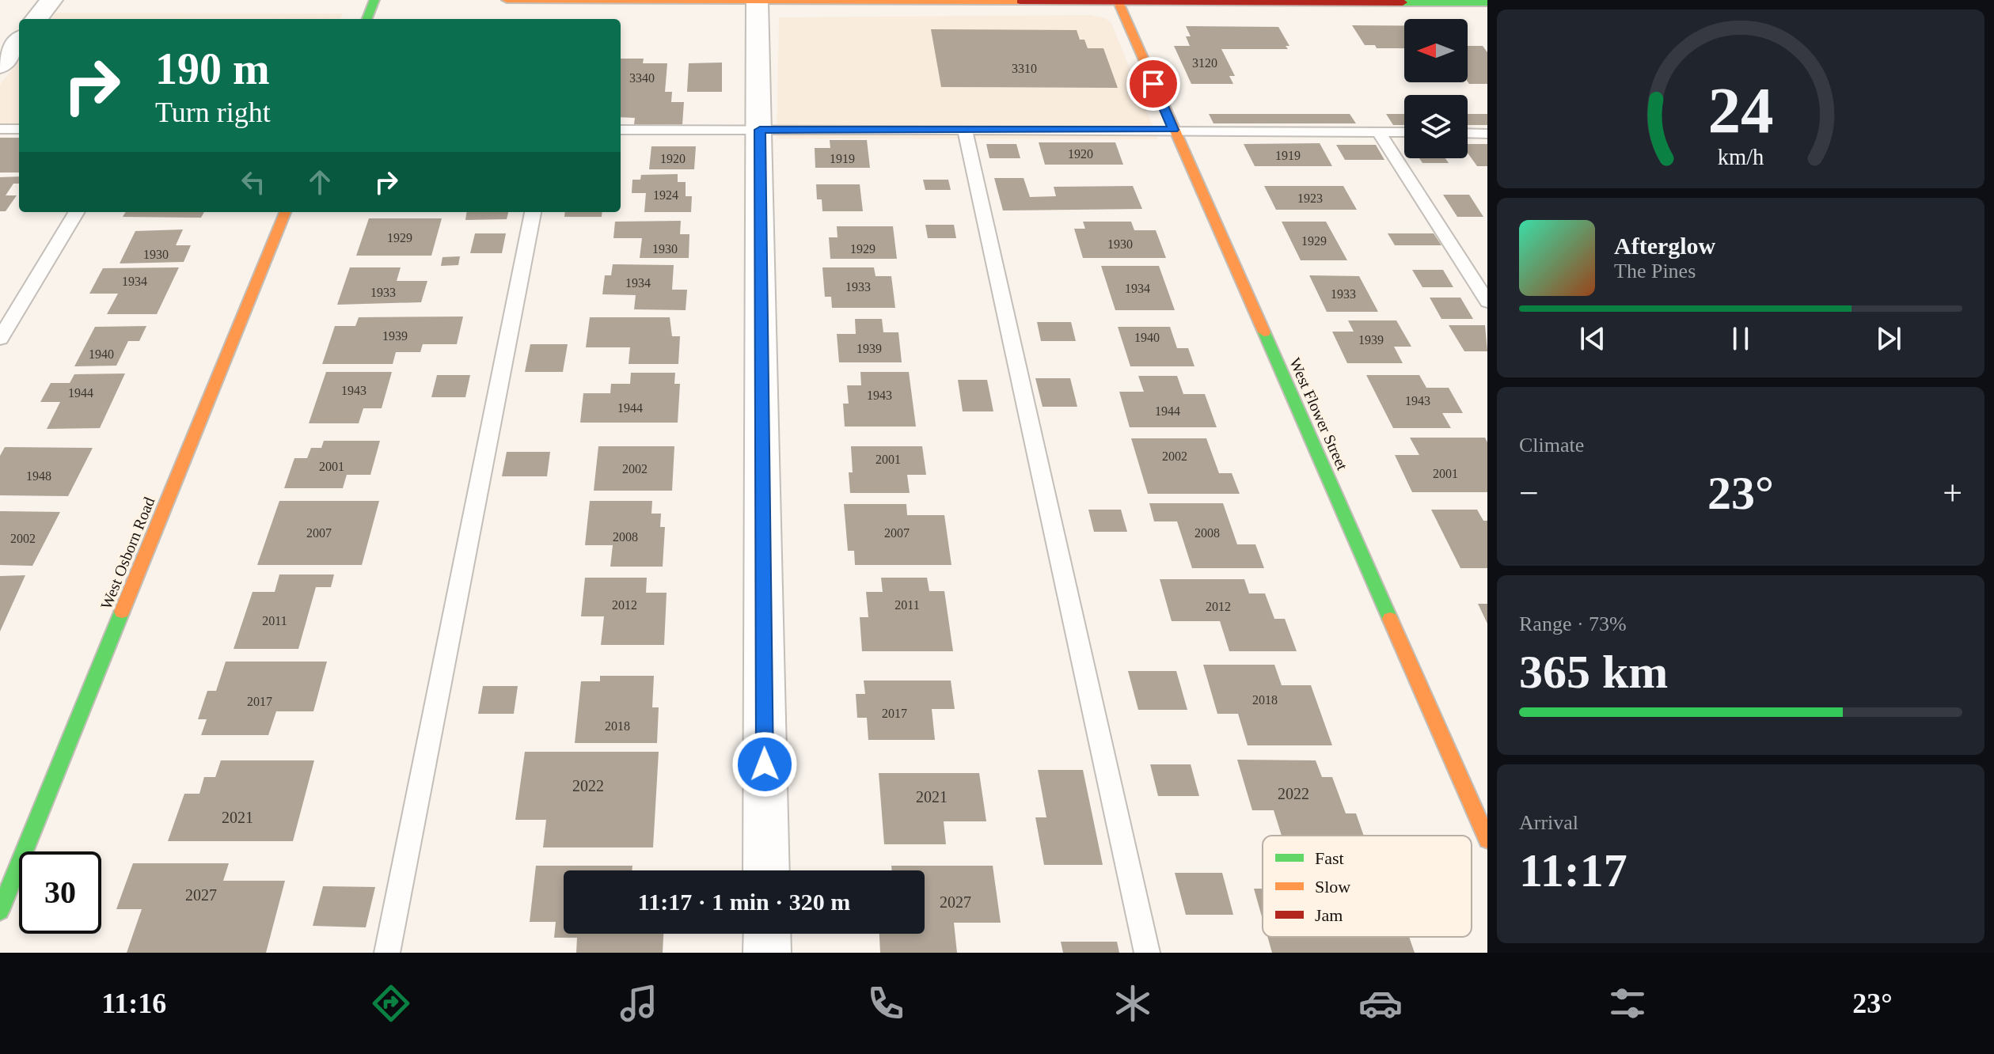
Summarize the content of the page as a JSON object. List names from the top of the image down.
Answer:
{
  "streets": {
    "street": ["West Flower Street", "West Osborn Road"]
  },
  "house_numbers": [
    "3120",
    "3310",
    "3340",
    "1920",
    "1919",
    "1920",
    "1919",
    "1924",
    "1923",
    "1929",
    "1929",
    "1930",
    "1930",
    "1929",
    "1930",
    "1934",
    "1934",
    "1933",
    "1934",
    "1933",
    "1933",
    "1939",
    "1940",
    "1939",
    "1939",
    "1940",
    "1943",
    "1944",
    "1943",
    "1943",
    "1944",
    "1944",
    "2002",
    "2001",
    "2001",
    "2002",
    "2001",
    "1948",
    "2007",
    "2007",
    "2008",
    "2008",
    "2002",
    "2012",
    "2011",
    "2012",
    "2011",
    "2018",
    "2017",
    "2017",
    "2018",
    "2022",
    "2022",
    "2021",
    "2021",
    "2027",
    "2027"
  ],
  "legend": ["Fast", "Slow", "Jam"],
  "north": "left",
  "page": {
    "turn": ["190 m", "Turn right"],
    "song": ["Afterglow", "The Pines"],
    "tile": [
      "Climate",
      ["Range · 73%", "365 km"],
      ["Arrival", "11:17"]
    ],
    "heat": ["−", "23°", "+"],
    "limit": "30",
    "trip": "11:17 · 1 min · 320 m",
    "tabs": ["11:16", "23°"],
    "gauge": ["24", "km/h"]
  }
}
